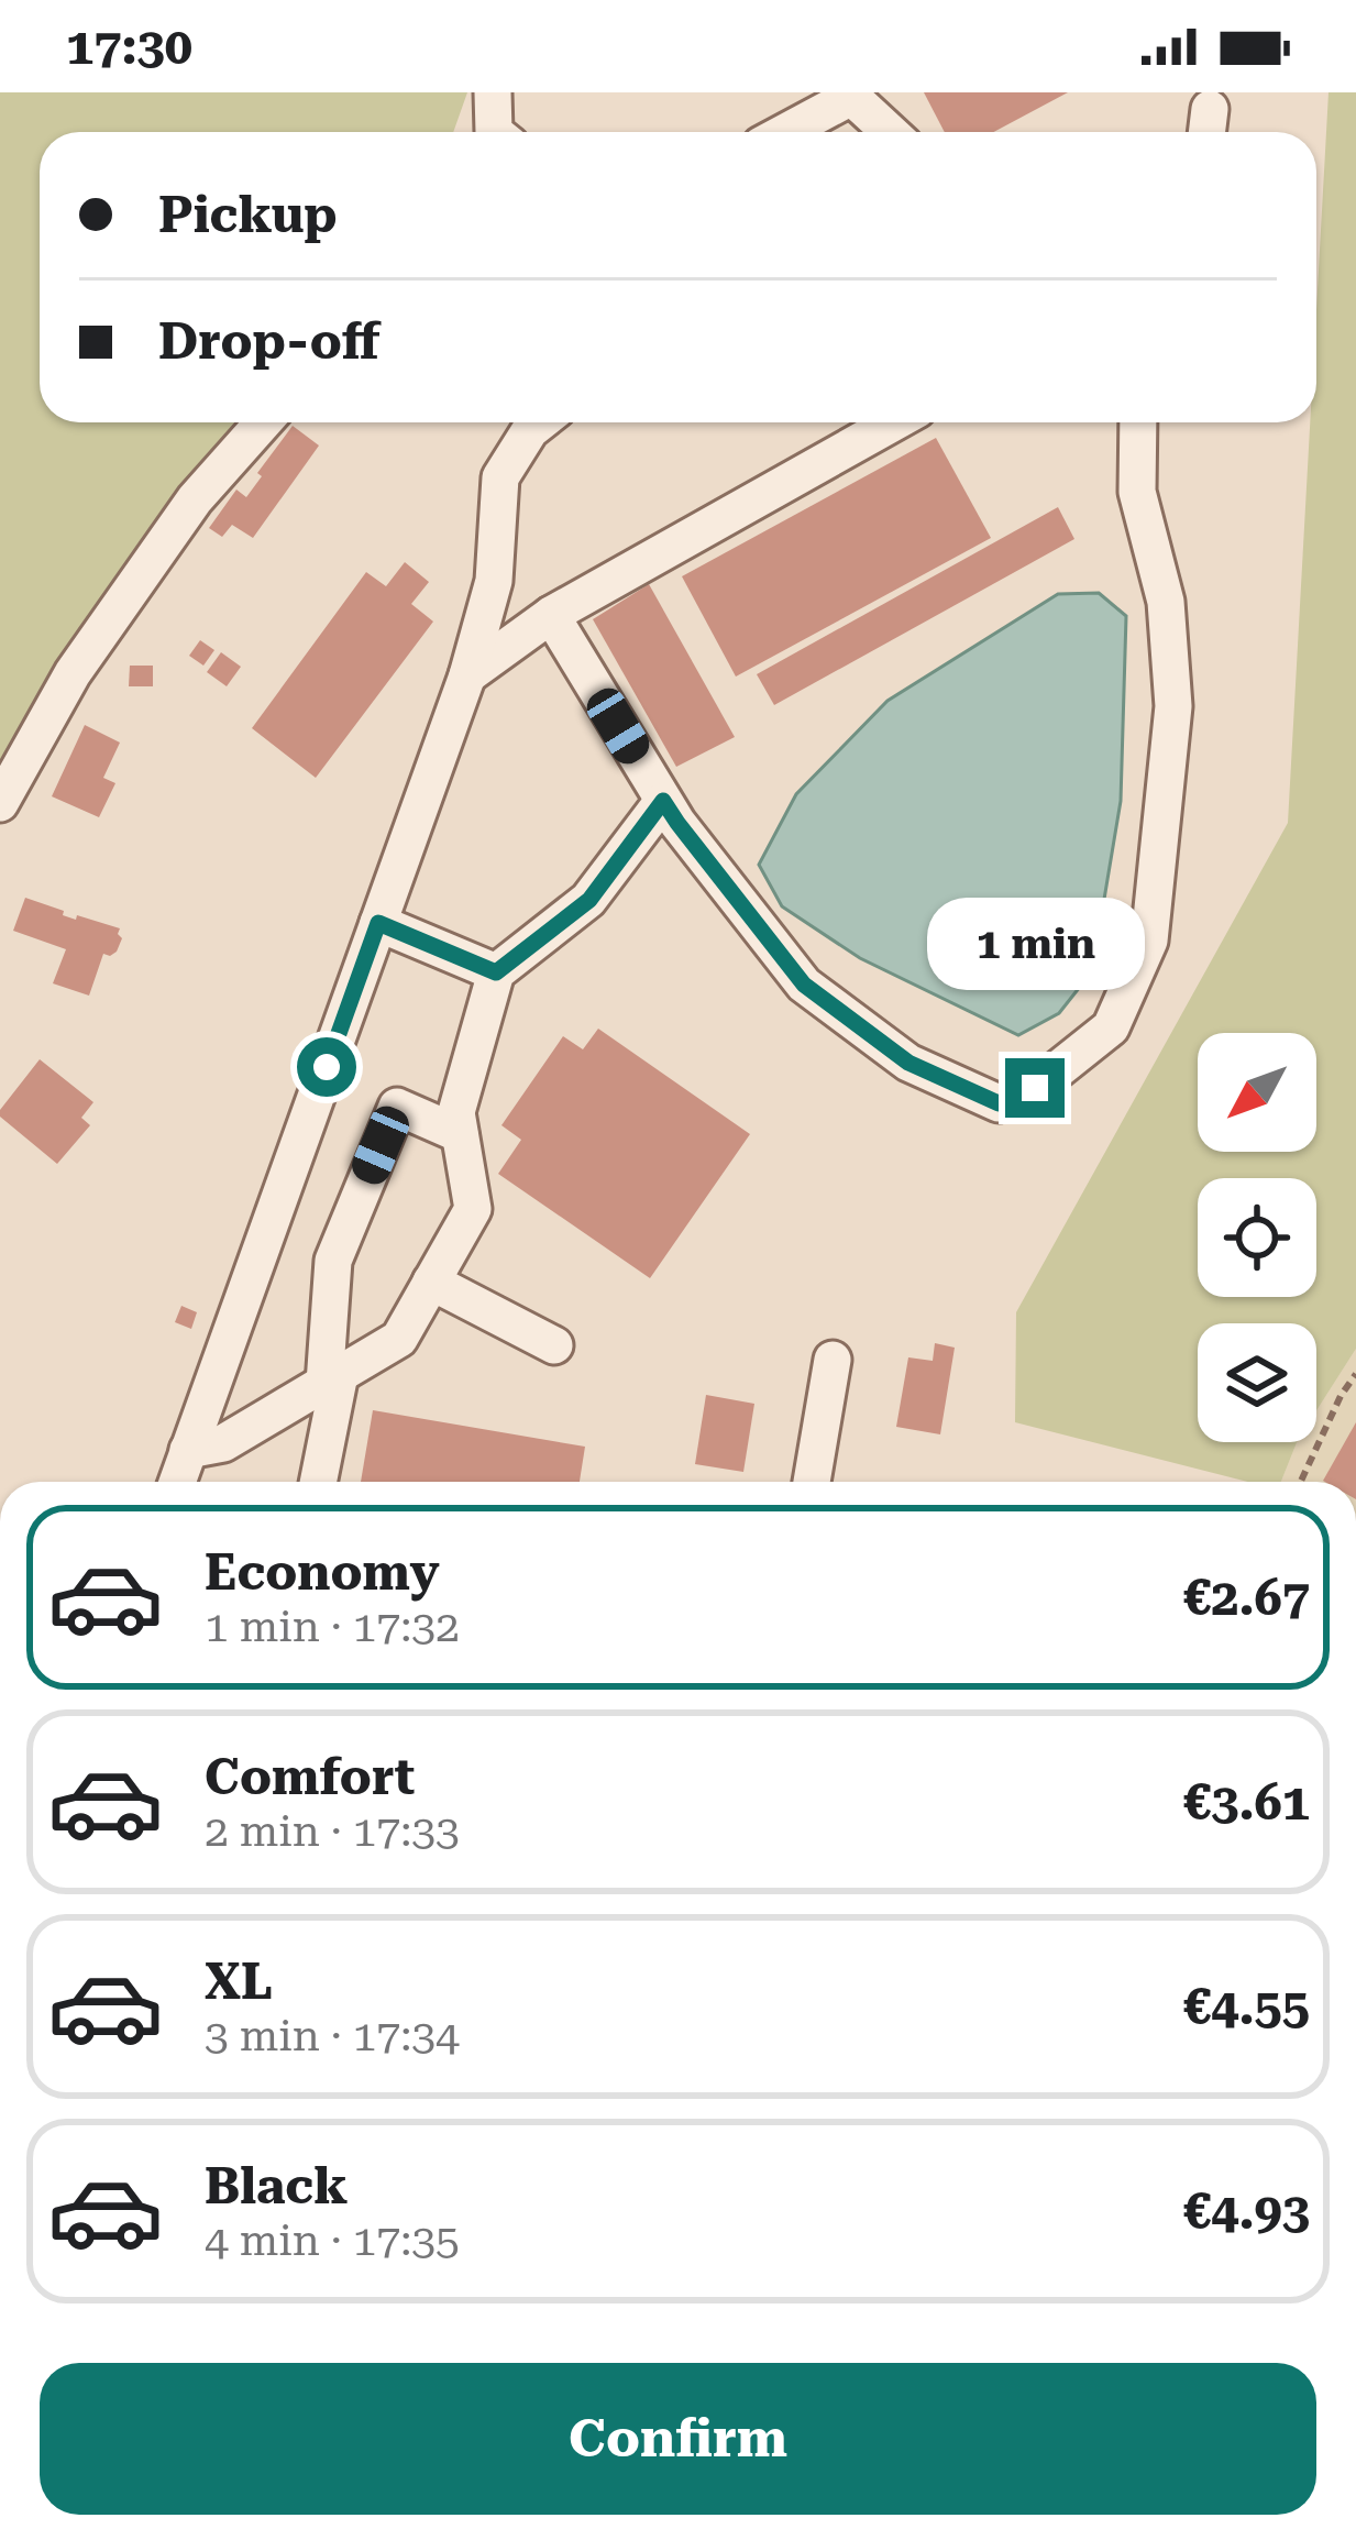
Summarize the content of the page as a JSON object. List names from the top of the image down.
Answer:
{
  "north": "bottom left",
  "page": {
    "status": "17:30",
    "banner": ["Pickup", "Drop-off"],
    "bubble": "1 min",
    "list": [
      {
        "name": "Economy",
        "note": "1 min · 17:32",
        "value": "€2.67"
      },
      {
        "name": "Comfort",
        "note": "2 min · 17:33",
        "value": "€3.61"
      },
      {
        "name": "XL",
        "note": "3 min · 17:34",
        "value": "€4.55"
      },
      {
        "name": "Black",
        "note": "4 min · 17:35",
        "value": "€4.93"
      }
    ],
    "buttons": "Confirm"
  }
}
